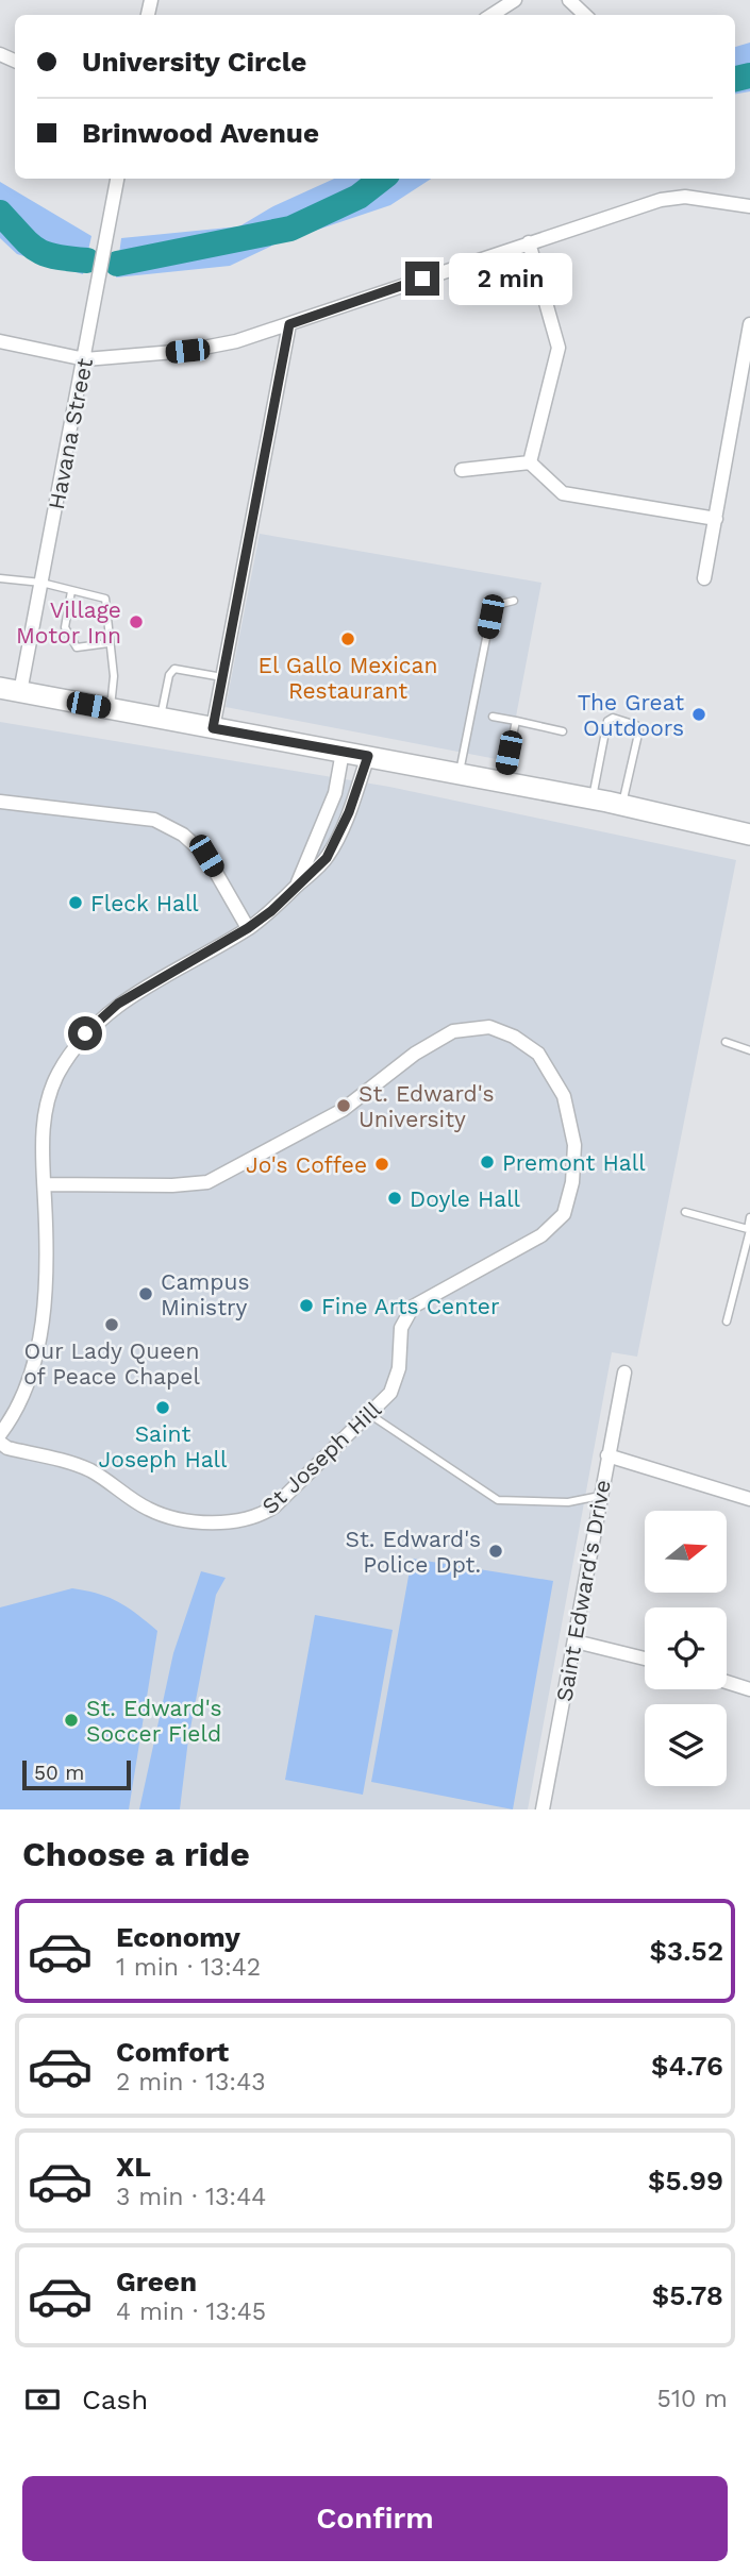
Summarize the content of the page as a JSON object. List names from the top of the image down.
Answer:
{
  "streets": {
    "street": ["Havana Street", "St Joseph Hill", "Saint Edward's Drive"]
  },
  "places": [
    "Village Motor Inn",
    "El Gallo Mexican Restaurant",
    "The Great Outdoors",
    "Fleck Hall",
    "St. Edward's University",
    "Premont Hall",
    "Jo's Coffee",
    "Doyle Hall",
    "Campus Ministry",
    "Fine Arts Center",
    "Our Lady Queen of Peace Chapel",
    "Saint Joseph Hall",
    "St. Edward's Police Dpt.",
    "St. Edward's Soccer Field"
  ],
  "scale_bar": "50 m",
  "north": "right",
  "page": {
    "banner": ["University Circle", "Brinwood Avenue"],
    "bubble": "2 min",
    "scale": "50 m",
    "heading": "Choose a ride",
    "list": [
      {
        "name": "Economy",
        "note": "1 min · 13:42",
        "value": "$3.52"
      },
      {
        "name": "Comfort",
        "note": "2 min · 13:43",
        "value": "$4.76"
      },
      {
        "name": "XL",
        "note": "3 min · 13:44",
        "value": "$5.99"
      },
      {
        "name": "Green",
        "note": "4 min · 13:45",
        "value": "$5.78"
      }
    ],
    "pay": ["Cash", "510 m"],
    "buttons": "Confirm"
  }
}
